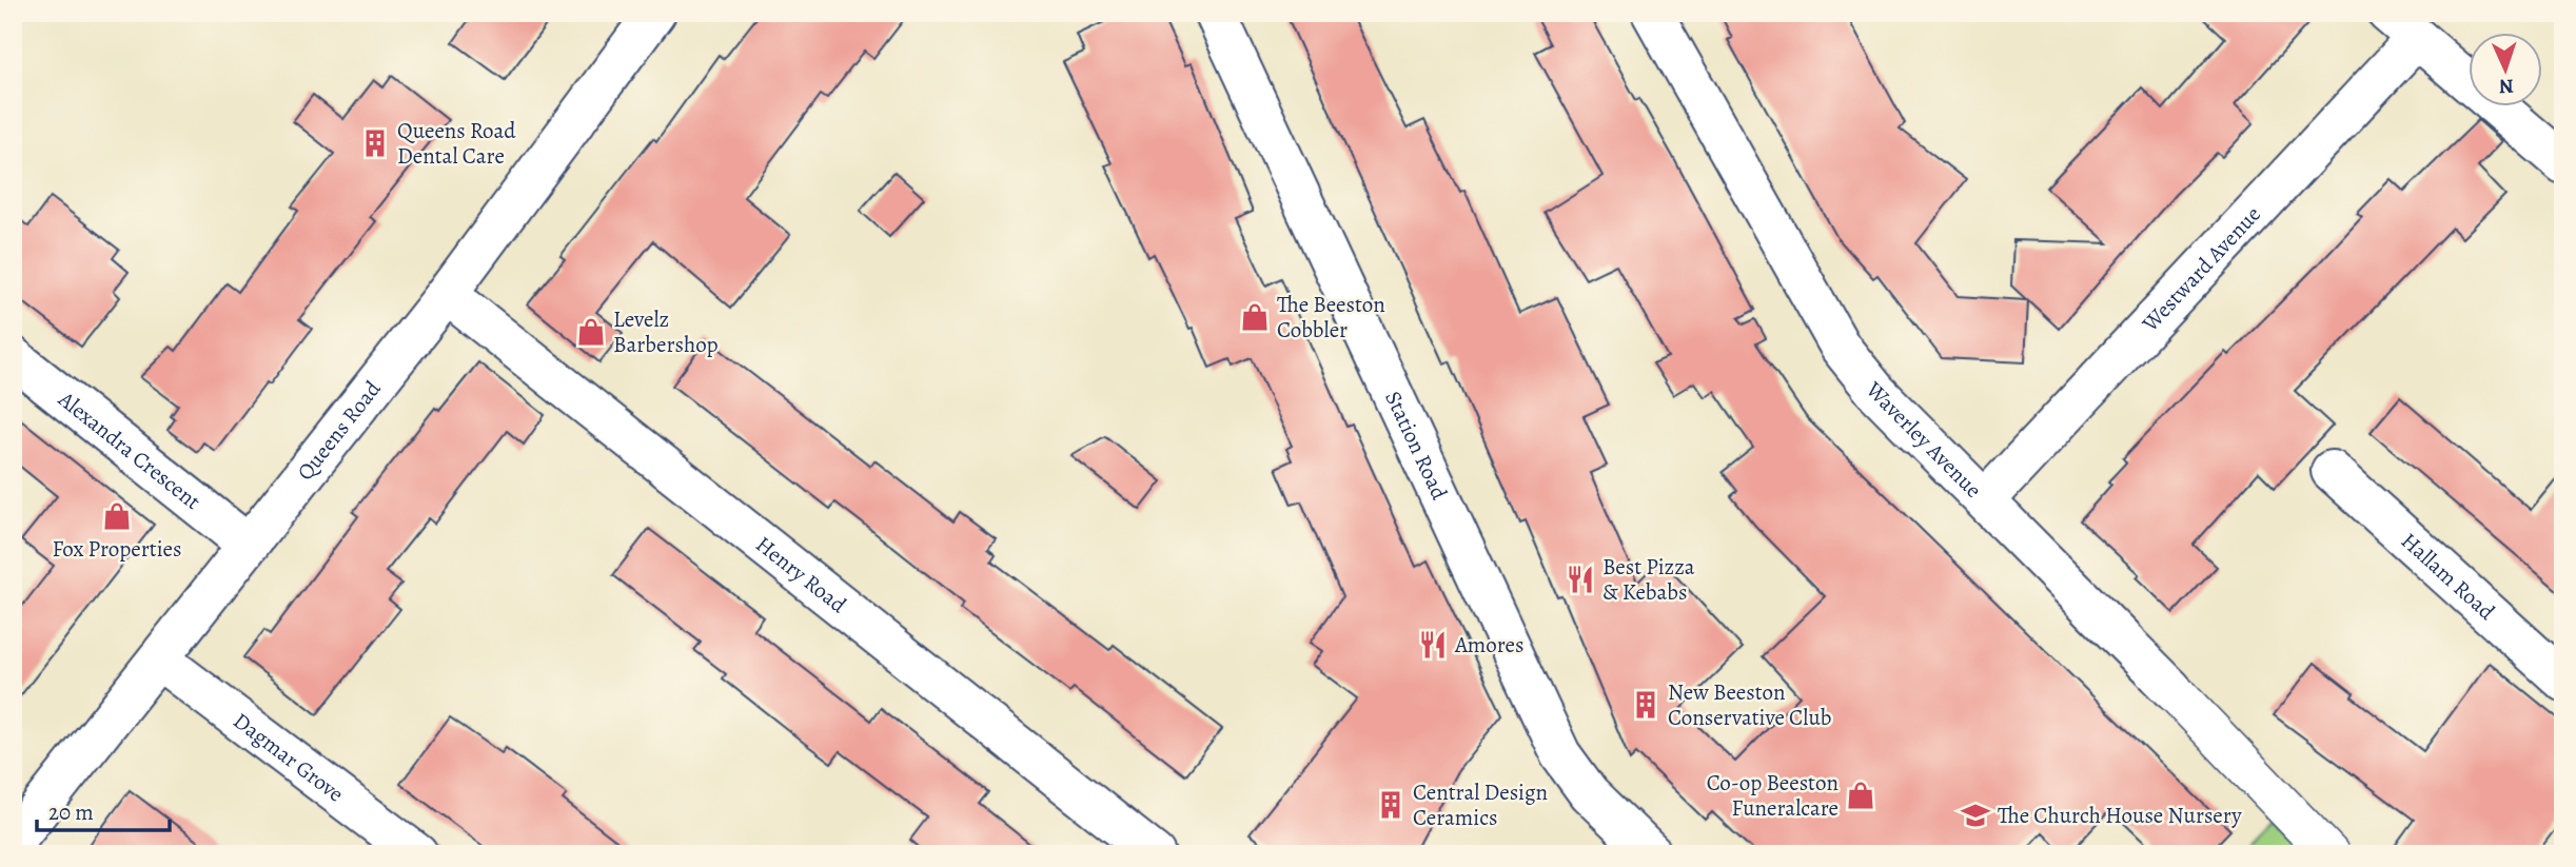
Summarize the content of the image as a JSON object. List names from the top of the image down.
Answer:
{
  "streets": {
    "street": [
      "Westward Avenue",
      "Queens Road",
      "Waverley Avenue",
      "Station Road",
      "Alexandra Crescent",
      "Henry Road",
      "Hallam Road",
      "Dagmar Grove"
    ]
  },
  "crossings": [
    ["Westward Avenue", "Waverley Avenue"],
    ["Queens Road", "Alexandra Crescent"],
    ["Queens Road", "Henry Road"],
    ["Queens Road", "Dagmar Grove"]
  ],
  "places": {
    "building": ["Queens Road Dental Care", "New Beeston Conservative Club", "Central Design Ceramics"],
    "shop": [
      "The Beeston Cobbler",
      "Levelz Barbershop",
      "Fox Properties",
      "Co-op Beeston Funeralcare"
    ],
    "restaurant": ["Best Pizza & Kebabs", "Amores"],
    "school or university": ["The Church House Nursery"]
  },
  "scale_bar": "20 m",
  "north": "bottom"
}
